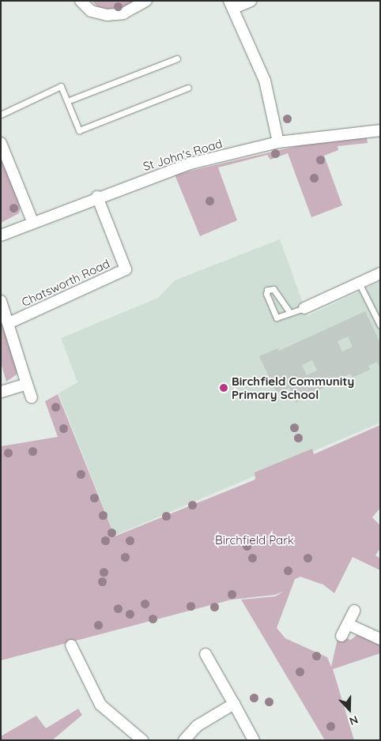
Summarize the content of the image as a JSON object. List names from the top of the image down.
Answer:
{
  "streets": {
    "street": ["St John's Road", "Chatsworth Road"]
  },
  "crossings": [
    ["St John's Road", "Chatsworth Road"]
  ],
  "parks": ["Birchfield Park"],
  "places": ["Birchfield Community Primary School"],
  "north": "bottom"
}
